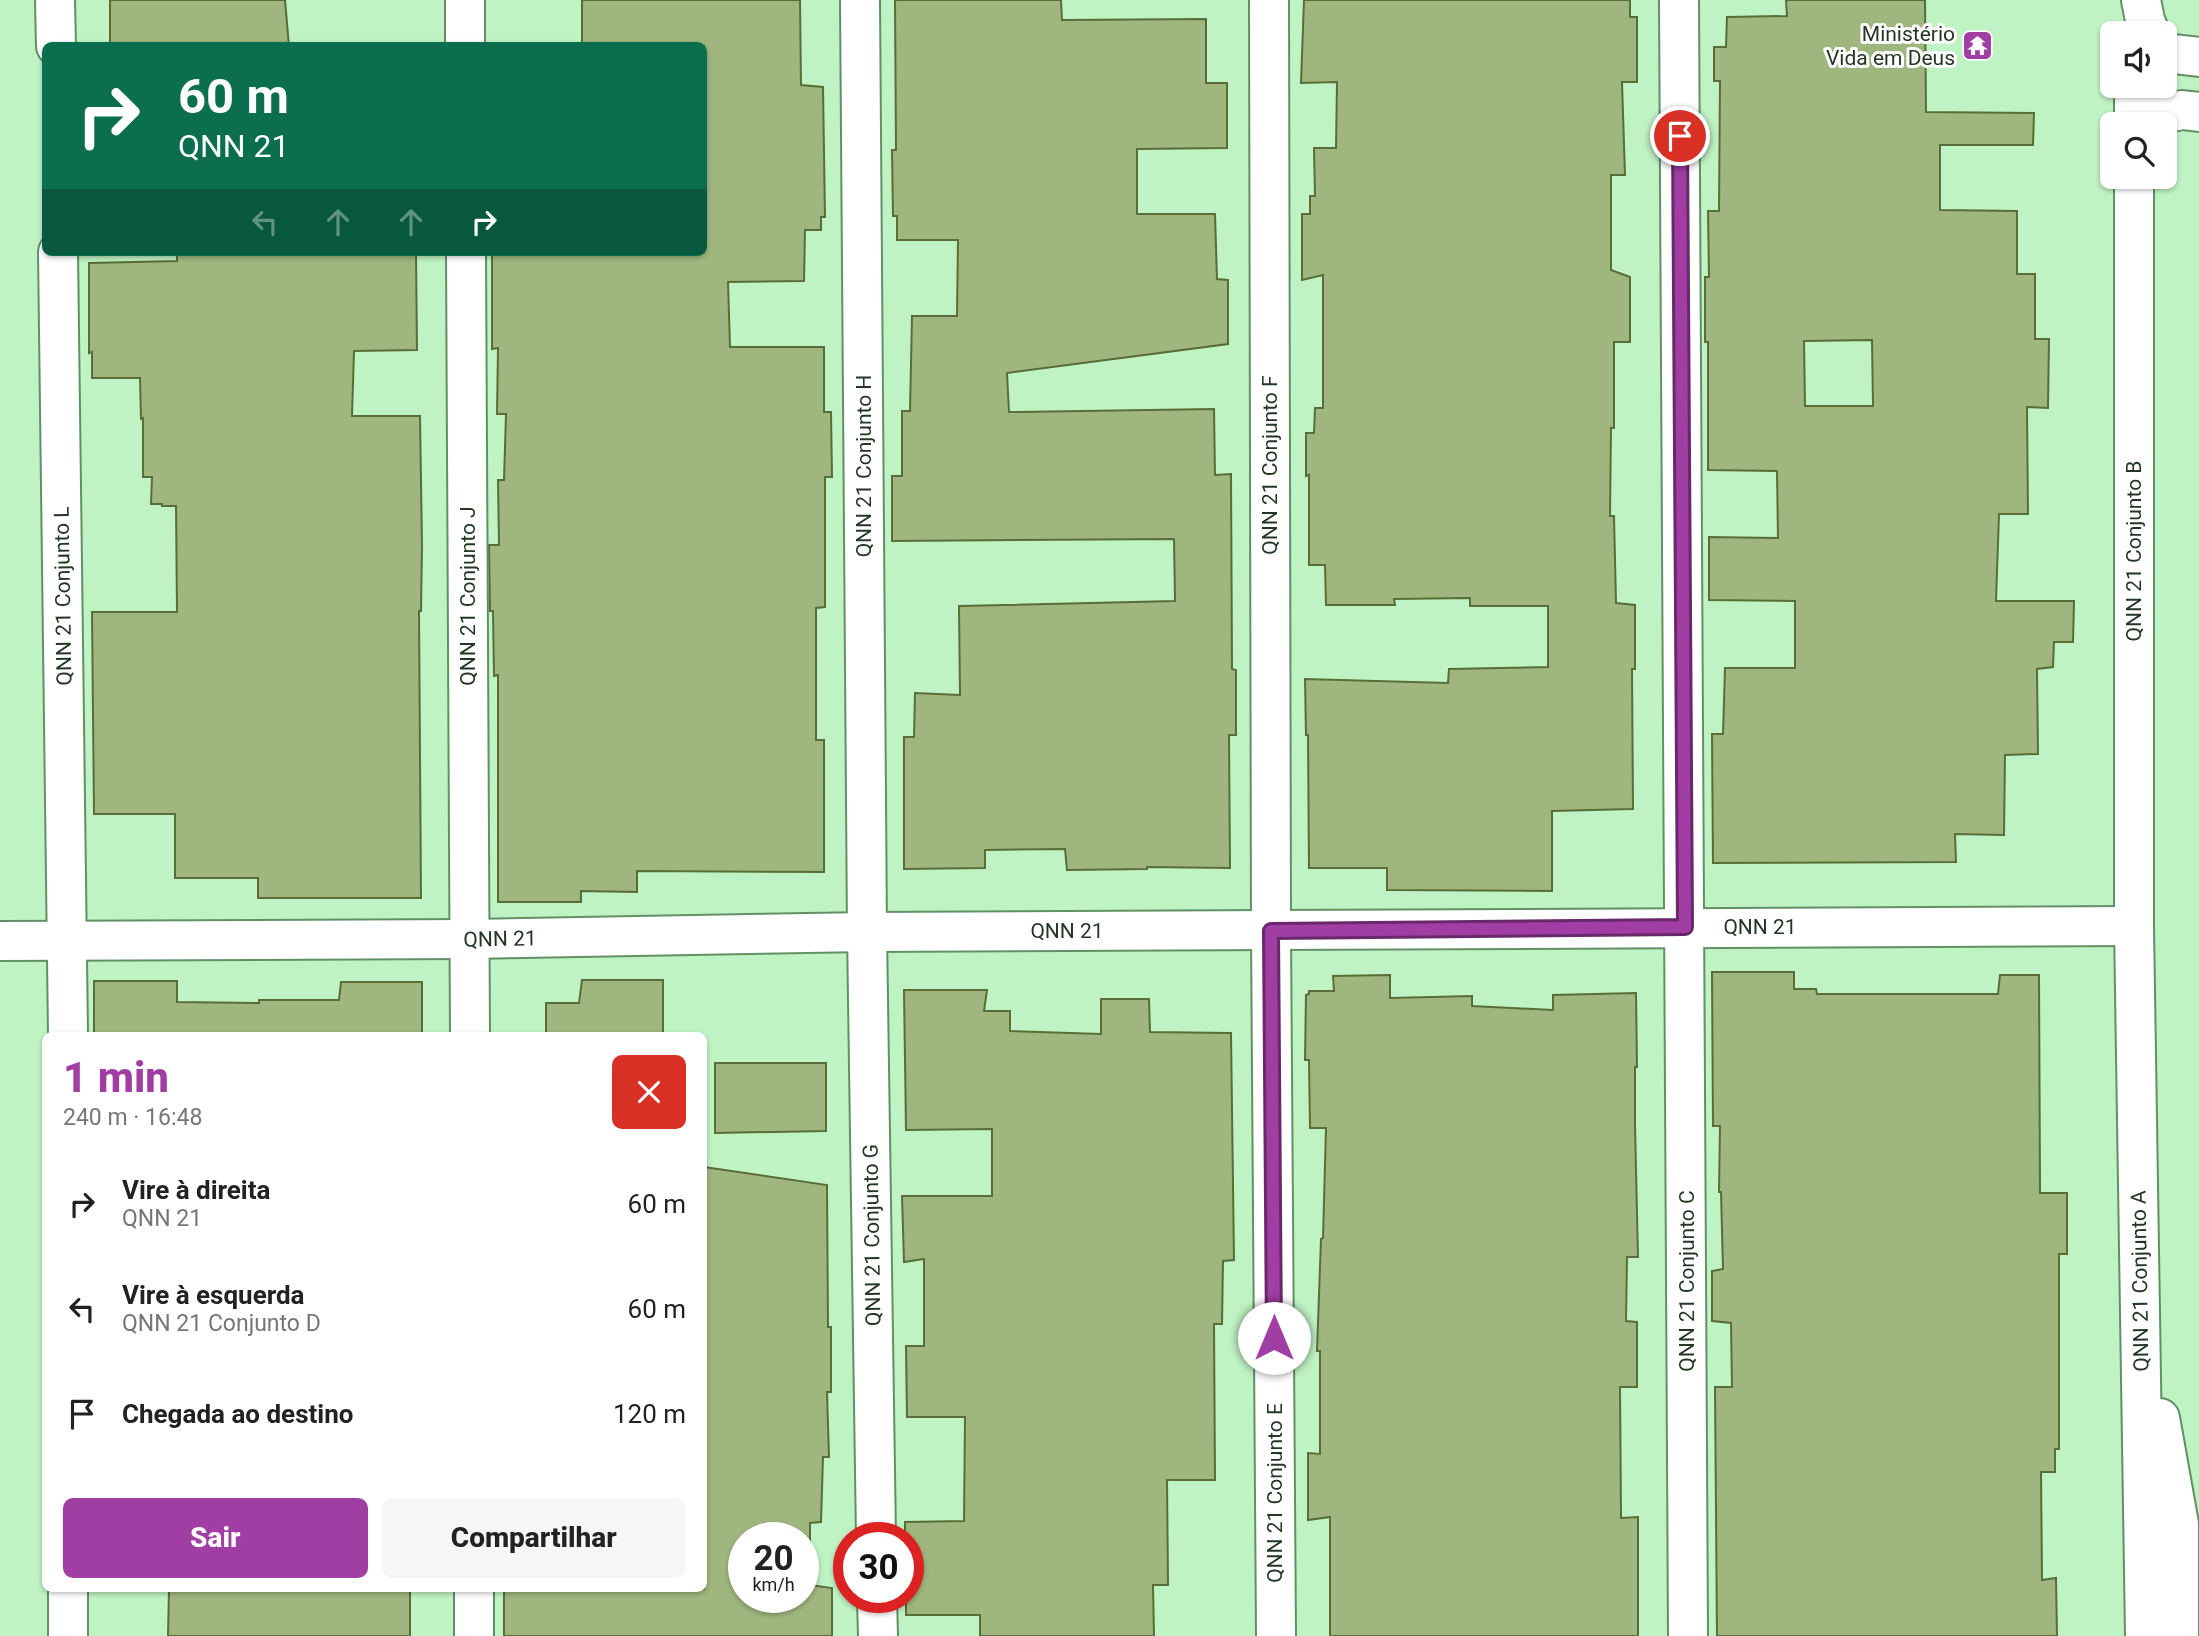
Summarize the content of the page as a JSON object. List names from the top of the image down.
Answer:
{
  "streets": {
    "street": [
      "QNN 21 Conjunto F",
      "QNN 21 Conjunto H",
      "QNN 21 Conjunto B",
      "QNN 21 Conjunto L",
      "QNN 21 Conjunto J",
      "QNN 21",
      "QNN 21 Conjunto G",
      "QNN 21 Conjunto C",
      "QNN 21 Conjunto A",
      "QNN 21 Conjunto E"
    ]
  },
  "crossings": [
    ["QNN 21 Conjunto F", "QNN 21"],
    ["QNN 21 Conjunto F", "QNN 21 Conjunto E"],
    ["QNN 21 Conjunto H", "QNN 21"],
    ["QNN 21 Conjunto H", "QNN 21 Conjunto G"],
    ["QNN 21 Conjunto B", "QNN 21"],
    ["QNN 21 Conjunto B", "QNN 21 Conjunto A"],
    ["QNN 21 Conjunto L", "QNN 21"],
    ["QNN 21 Conjunto J", "QNN 21"],
    ["QNN 21", "QNN 21 Conjunto G"],
    ["QNN 21", "QNN 21 Conjunto C"],
    ["QNN 21", "QNN 21 Conjunto A"],
    ["QNN 21", "QNN 21 Conjunto E"]
  ],
  "places": {
    "temple": ["Ministério Vida em Deus"]
  },
  "page": {
    "turn": ["60 m", "QNN 21"],
    "heading": ["1 min", "240 m · 16:48"],
    "list": [
      {
        "name": "Vire à direita",
        "note": "QNN 21",
        "value": "60 m"
      },
      {
        "name": "Vire à esquerda",
        "note": "QNN 21 Conjunto D",
        "value": "60 m"
      },
      {
        "name": "Chegada ao destino",
        "value": "120 m"
      }
    ],
    "buttons": ["Sair", "Compartilhar"],
    "speed": "20 km/h",
    "limit": "30"
  }
}
